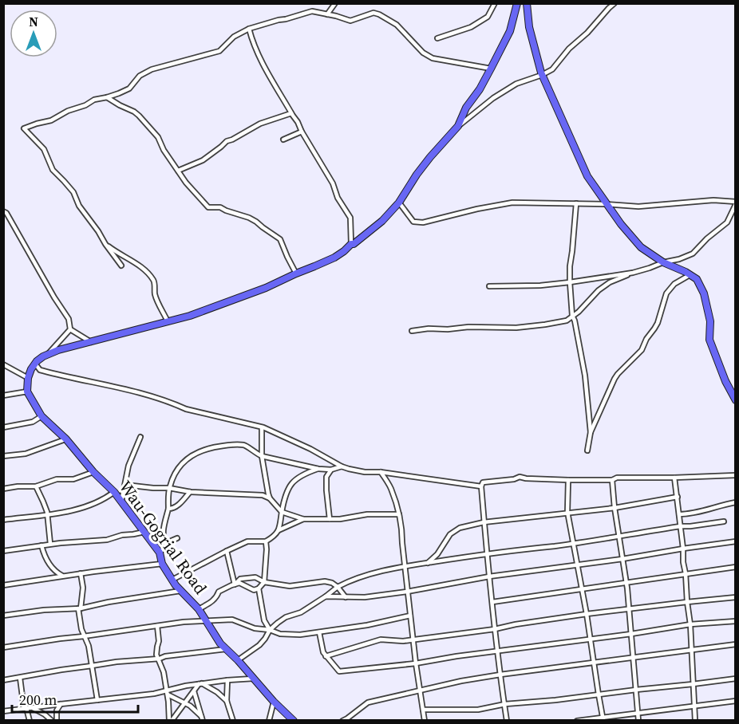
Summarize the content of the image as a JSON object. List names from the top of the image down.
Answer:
{
  "streets": {
    "main road": ["Wau-Gogrial Road"]
  },
  "scale_bar": "200 m",
  "north": "top"
}
